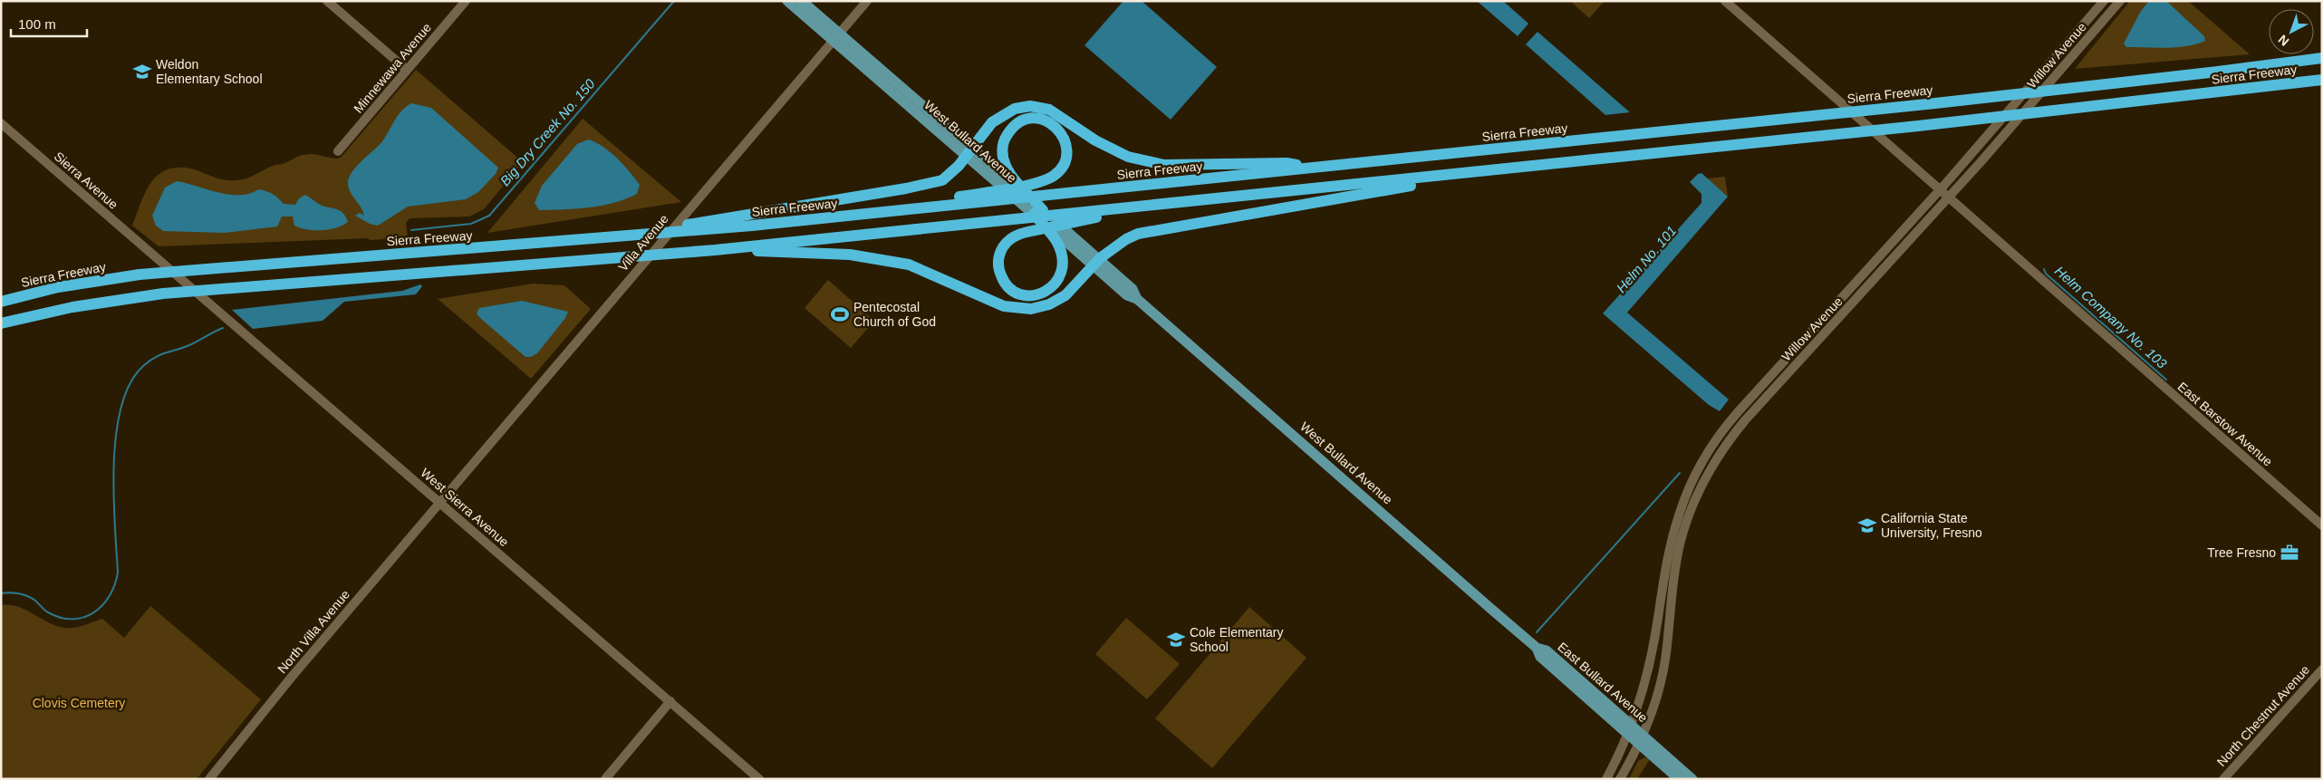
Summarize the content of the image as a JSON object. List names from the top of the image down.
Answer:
{
  "streets": {
    "highway": ["Sierra Freeway"],
    "main road": [
      "Willow Avenue",
      "Minnewawa Avenue",
      "West Bullard Avenue",
      "Sierra Avenue",
      "Villa Avenue",
      "East Barstow Avenue",
      "West Sierra Avenue",
      "North Villa Avenue",
      "East Bullard Avenue",
      "North Chestnut Avenue"
    ]
  },
  "crossings": [
    ["Willow Avenue", "East Barstow Avenue"],
    ["Willow Avenue", "East Bullard Avenue"],
    ["West Bullard Avenue", "Villa Avenue"],
    ["West Bullard Avenue", "East Bullard Avenue"],
    ["Sierra Avenue", "West Sierra Avenue"],
    ["Villa Avenue", "West Sierra Avenue"],
    ["Villa Avenue", "North Villa Avenue"],
    ["West Sierra Avenue", "North Villa Avenue"]
  ],
  "water": ["Big Dry Creek No. 150", "Helm No. 101", "Helm Company No. 103"],
  "parks": ["Clovis Cemetery"],
  "places": {
    "school or university": ["Weldon Elementary School", "California State University, Fresno", "Cole Elementary School"],
    "sports": ["Pentecostal Church of God"],
    "office": ["Tree Fresno"]
  },
  "scale_bar": "100 m",
  "north": "bottom left"
}
